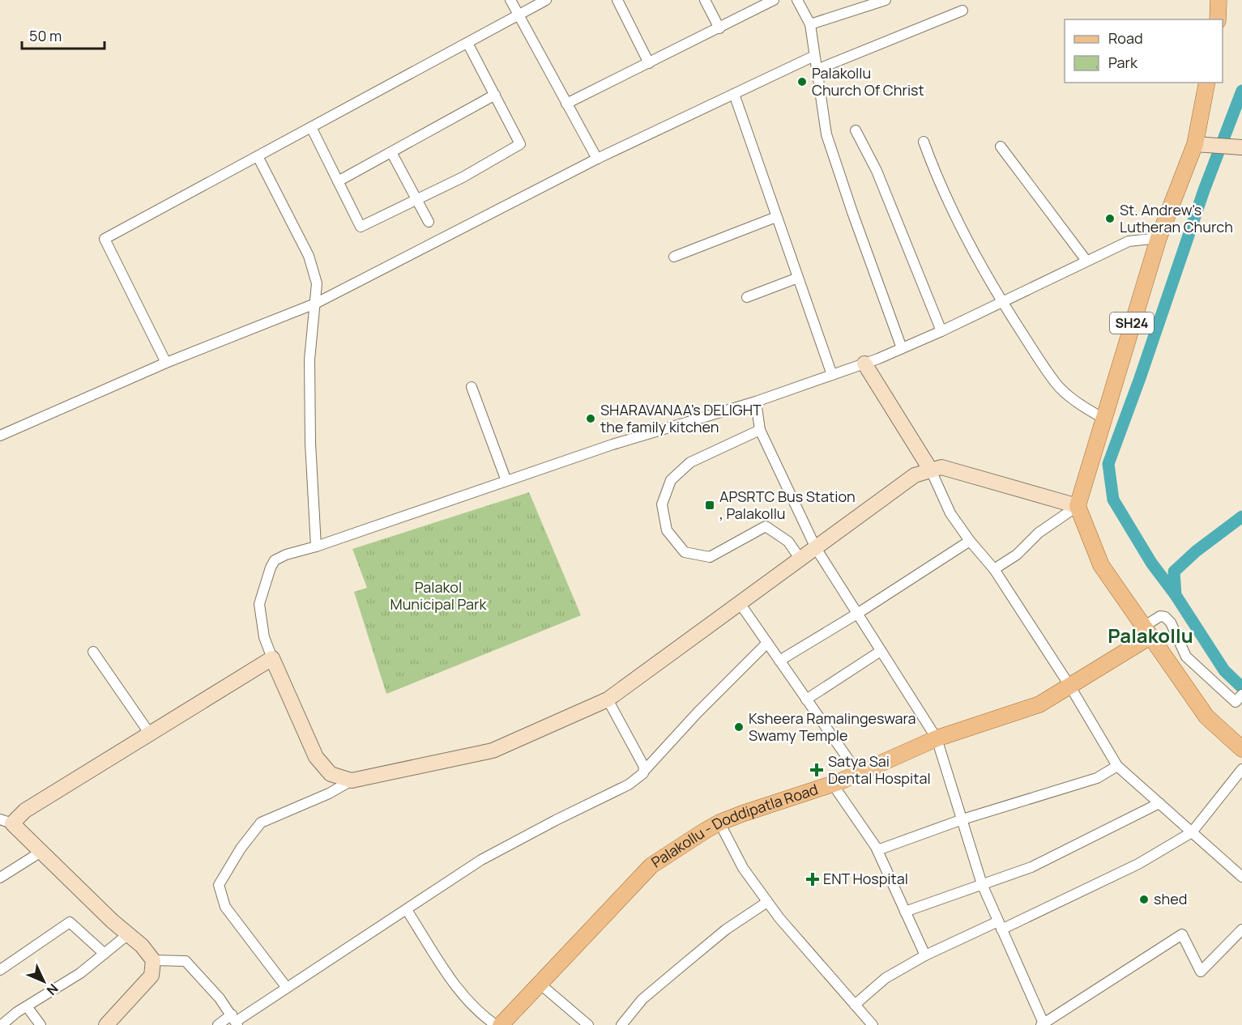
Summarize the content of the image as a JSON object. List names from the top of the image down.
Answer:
{
  "streets": {
    "main road": ["SH24", "Palakollu - Doddipatla Road"]
  },
  "districts": ["Palakollu"],
  "parks": ["Palakol Municipal Park"],
  "places": {
    "other": [
      "Palakollu Church Of Christ",
      "St. Andrew's Lutheran Church",
      "SHARAVANAA's DELIGHT the family kitchen",
      "Ksheera Ramalingeswara Swamy Temple",
      "shed"
    ],
    "transit": ["APSRTC Bus Station , Palakollu"],
    "health": ["Satya Sai Dental Hospital", "ENT Hospital"]
  },
  "legend": ["Road", "Park"],
  "scale_bar": "50 m",
  "north": "bottom right"
}
